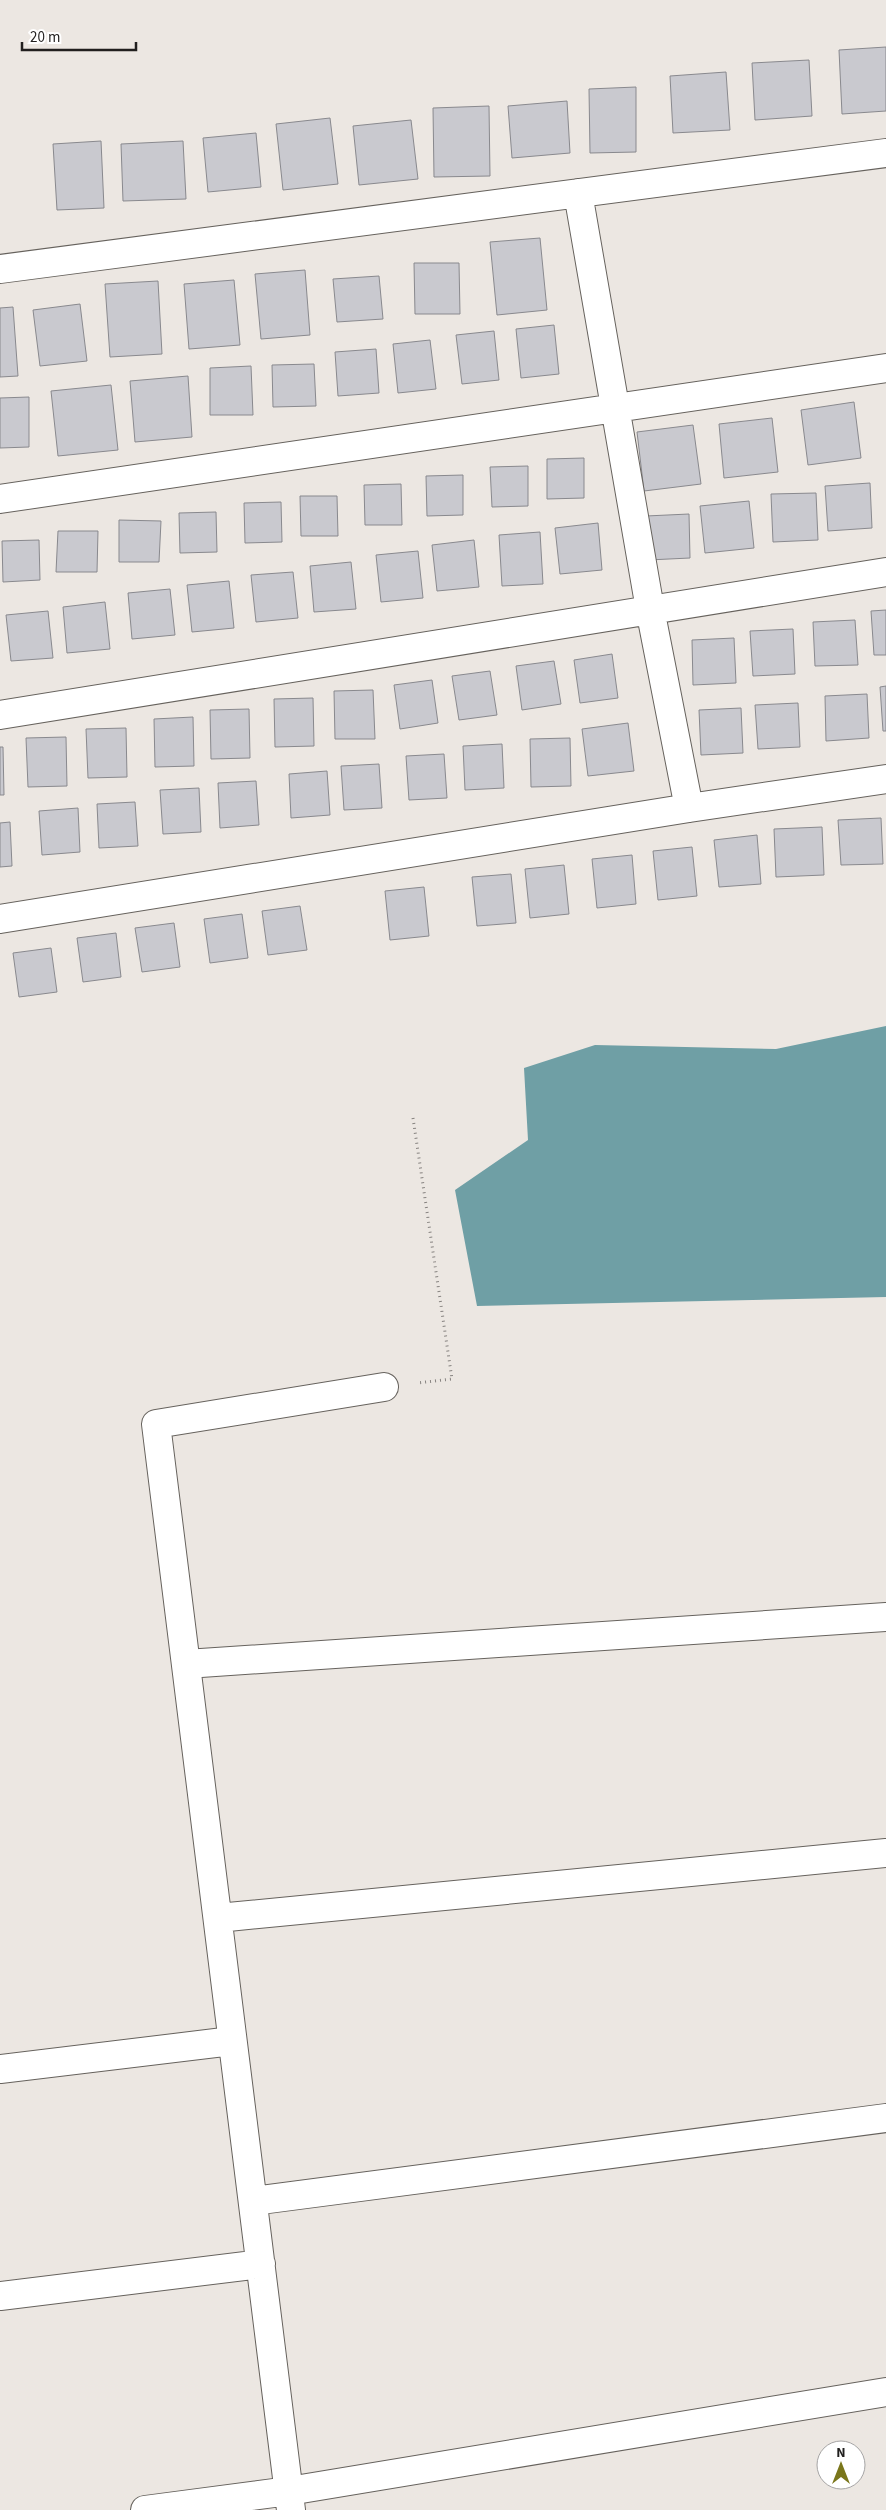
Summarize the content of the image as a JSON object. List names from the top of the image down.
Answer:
{
  "scale_bar": "20 m",
  "north": "top"
}
